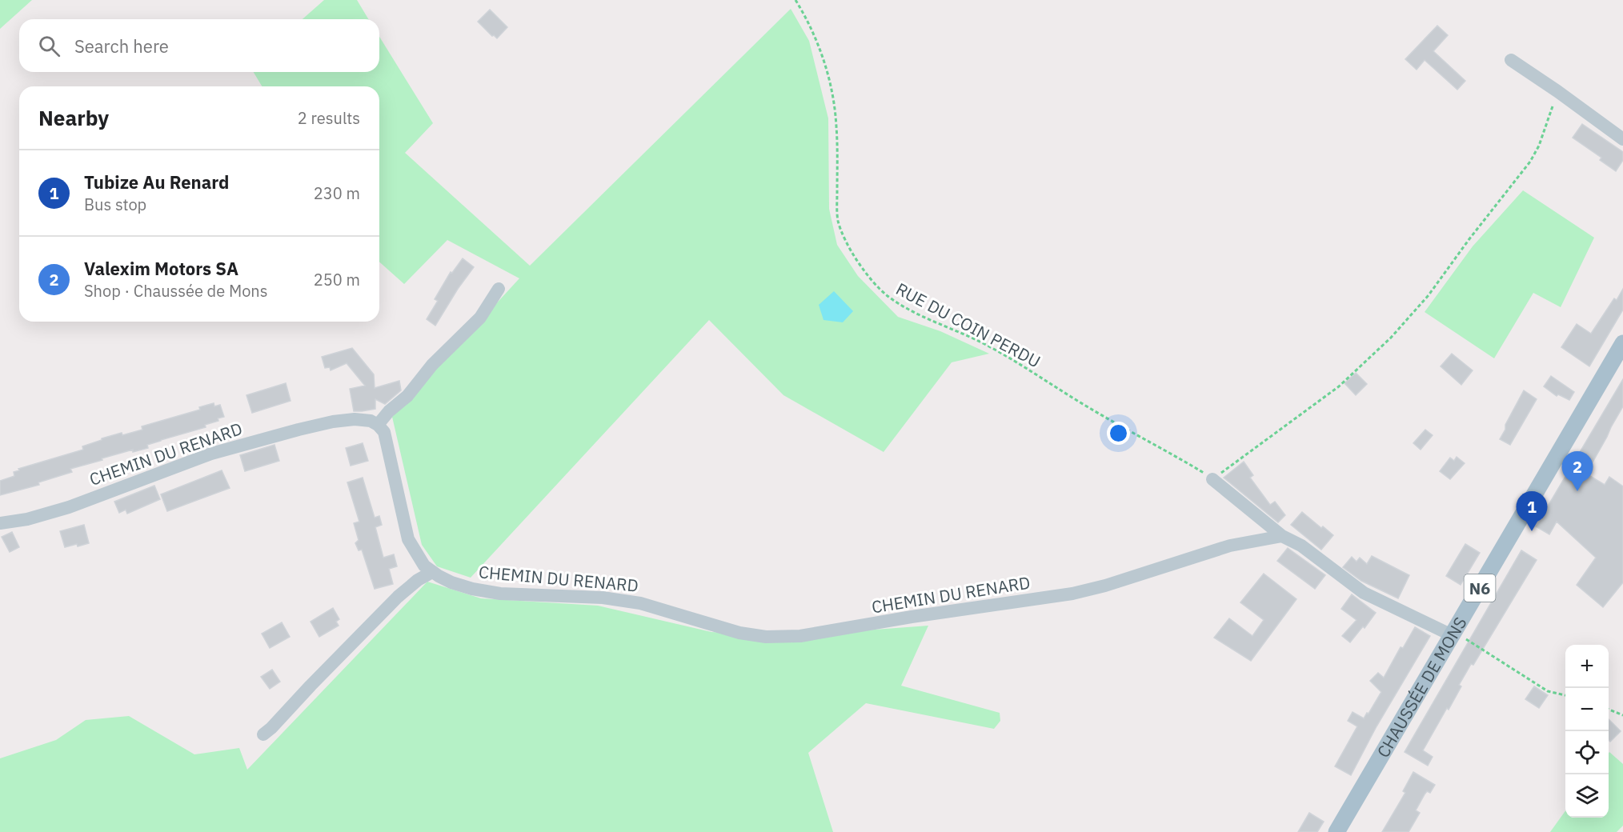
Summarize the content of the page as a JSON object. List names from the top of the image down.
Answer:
{
  "streets": {
    "main road": ["N6", "CHAUSSÉE DE MONS"],
    "street": ["CHEMIN DU RENARD"],
    "path": ["RUE DU COIN PERDU"]
  },
  "page": {
    "search": "Search here",
    "heading": ["Nearby", "2 results"],
    "list": [
      {
        "mark": "1",
        "name": "Tubize Au Renard",
        "note": "Bus stop",
        "value": "230 m"
      },
      {
        "mark": "2",
        "name": "Valexim Motors SA",
        "note": "Shop · Chaussée de Mons",
        "value": "250 m"
      }
    ],
    "pins": ["2", "1"],
    "map_buttons": ["+", "−"]
  }
}
